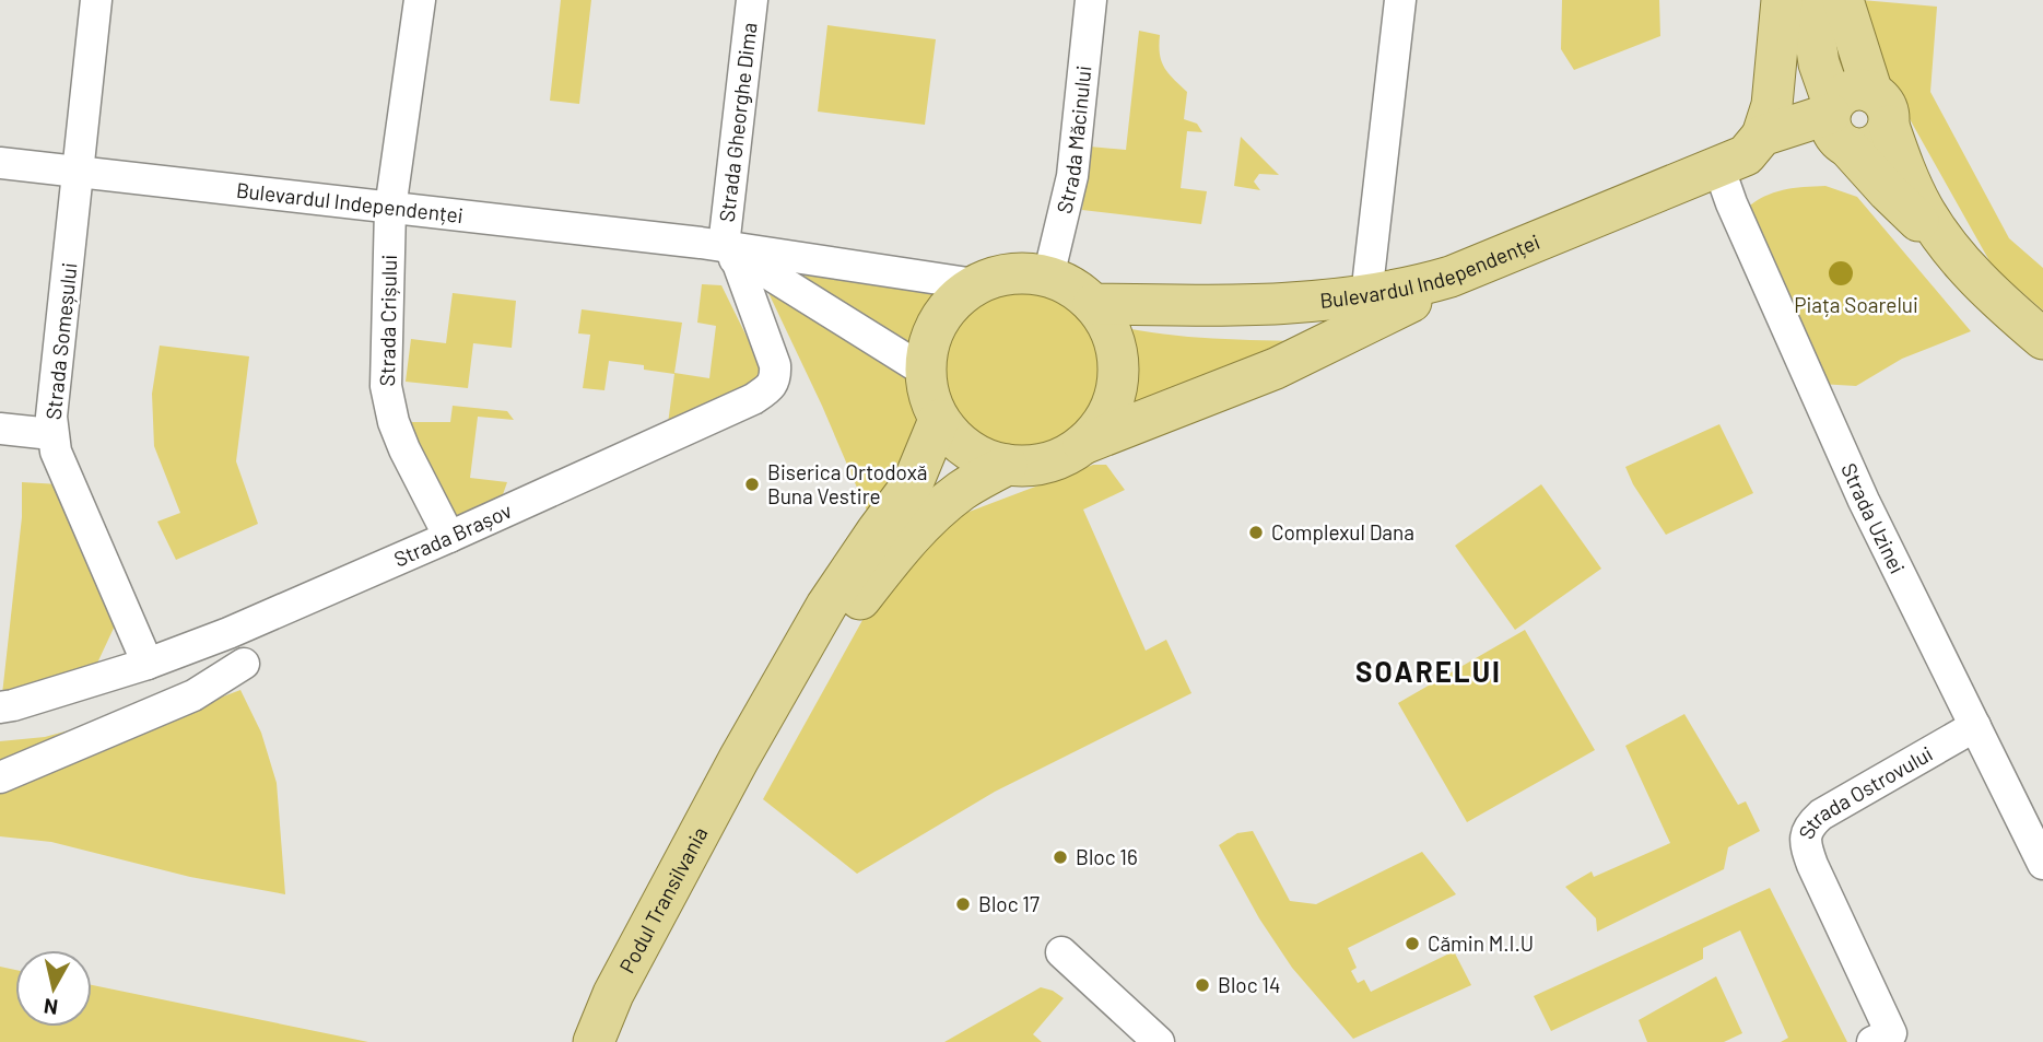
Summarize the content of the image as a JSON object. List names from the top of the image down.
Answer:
{
  "streets": {
    "main road": ["Bulevardul Independenței", "Podul Transilvania"],
    "street": [
      "Strada Gheorghe Dima",
      "Strada Măcinului",
      "Strada Crișului",
      "Strada Someșului",
      "Strada Uzinei",
      "Strada Brașov",
      "Strada Ostrovului"
    ]
  },
  "crossings": [
    ["Strada Gheorghe Dima", "Bulevardul Independenței"],
    ["Strada Gheorghe Dima", "Strada Brașov"],
    ["Strada Măcinului", "Bulevardul Independenței"],
    ["Bulevardul Independenței", "Strada Crișului"],
    ["Bulevardul Independenței", "Strada Someșului"],
    ["Bulevardul Independenței", "Strada Uzinei"],
    ["Bulevardul Independenței", "Strada Brașov"],
    ["Strada Crișului", "Strada Brașov"],
    ["Strada Someșului", "Strada Brașov"],
    ["Strada Uzinei", "Strada Ostrovului"]
  ],
  "districts": ["SOARELUI"],
  "parks": ["Piața Soarelui"],
  "places": [
    "Biserica Ortodoxă Buna Vestire",
    "Complexul Dana",
    "Bloc 16",
    "Bloc 17",
    "Cămin M.I.U",
    "Bloc 14"
  ],
  "north": "bottom"
}
